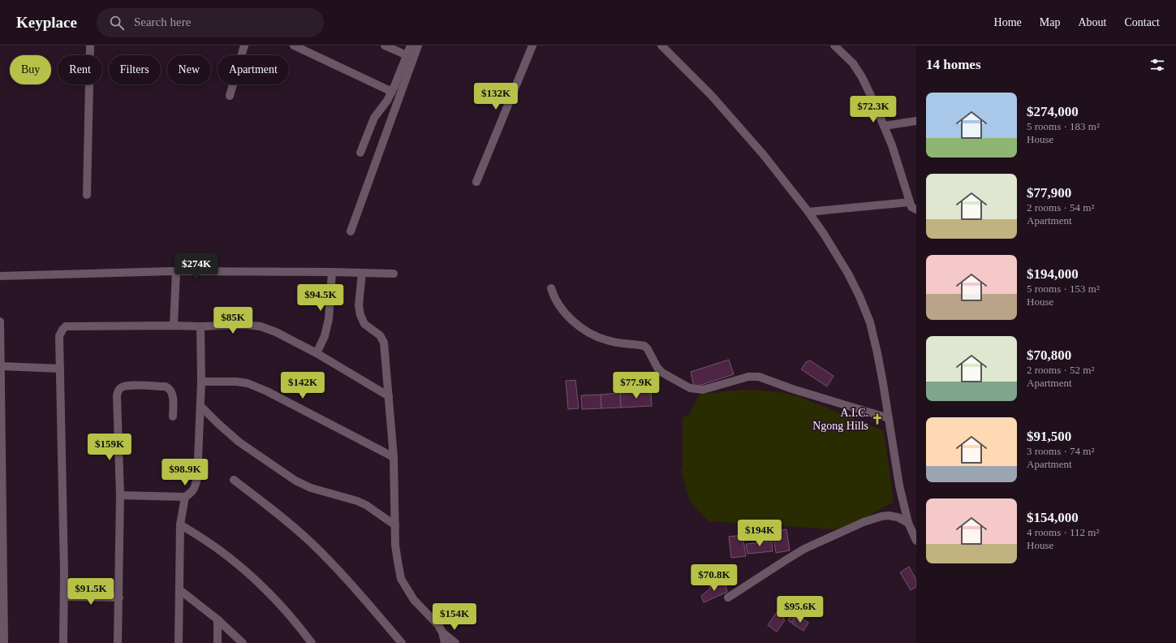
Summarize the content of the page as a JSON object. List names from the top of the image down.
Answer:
{
  "places": {
    "church": ["A.I.C. Ngong Hills"]
  },
  "page": {
    "header": "Keyplace",
    "search": "Search here",
    "nav": [
      "Home",
      "Map",
      "About",
      "Contact"
    ],
    "heading": "14 homes",
    "chip": [
      "Buy",
      "Rent",
      "Filters",
      "New",
      "Apartment"
    ],
    "price": [
      "$132K",
      "$72.3K",
      "$274K",
      "$94.5K",
      "$85K",
      "$142K",
      "$77.9K",
      "$159K",
      "$98.9K",
      "$194K",
      "$70.8K",
      "$91.5K",
      "$95.6K",
      "$154K"
    ],
    "list": [
      {
        "name": "$274,000",
        "note": "5 rooms · 183 m² · House"
      },
      {
        "name": "$77,900",
        "note": "2 rooms · 54 m² · Apartment"
      },
      {
        "name": "$194,000",
        "note": "5 rooms · 153 m² · House"
      },
      {
        "name": "$70,800",
        "note": "2 rooms · 52 m² · Apartment"
      },
      {
        "name": "$91,500",
        "note": "3 rooms · 74 m² · Apartment"
      },
      {
        "name": "$154,000",
        "note": "4 rooms · 112 m² · House"
      }
    ]
  }
}
